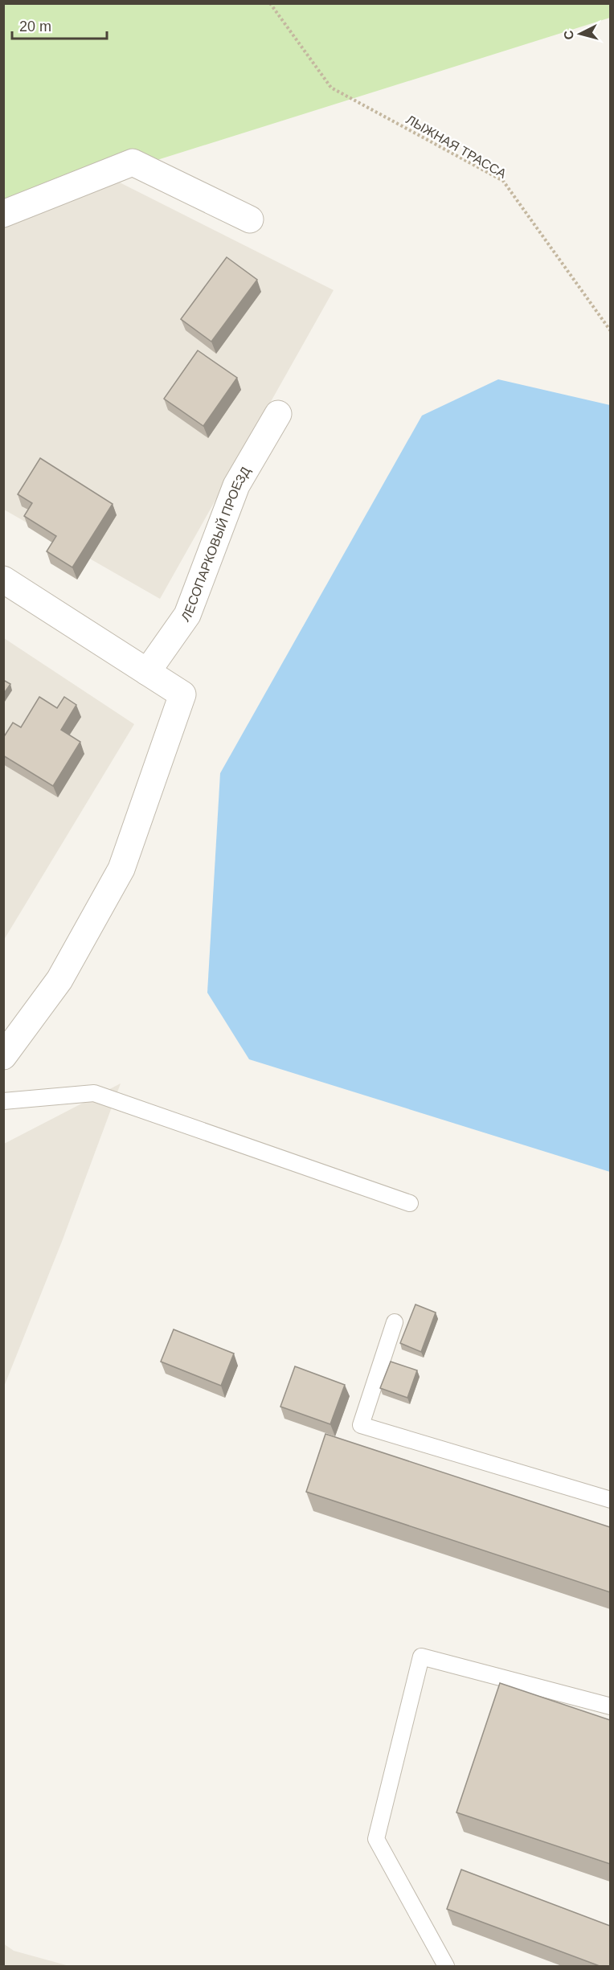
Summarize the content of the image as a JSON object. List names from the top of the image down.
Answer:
{
  "streets": {
    "street": ["ЛЕСОПАРКОВЫЙ ПРОЕЗД"],
    "path": ["ЛЫЖНАЯ ТРАССА"]
  },
  "scale_bar": "20 m",
  "north": "left"
}
